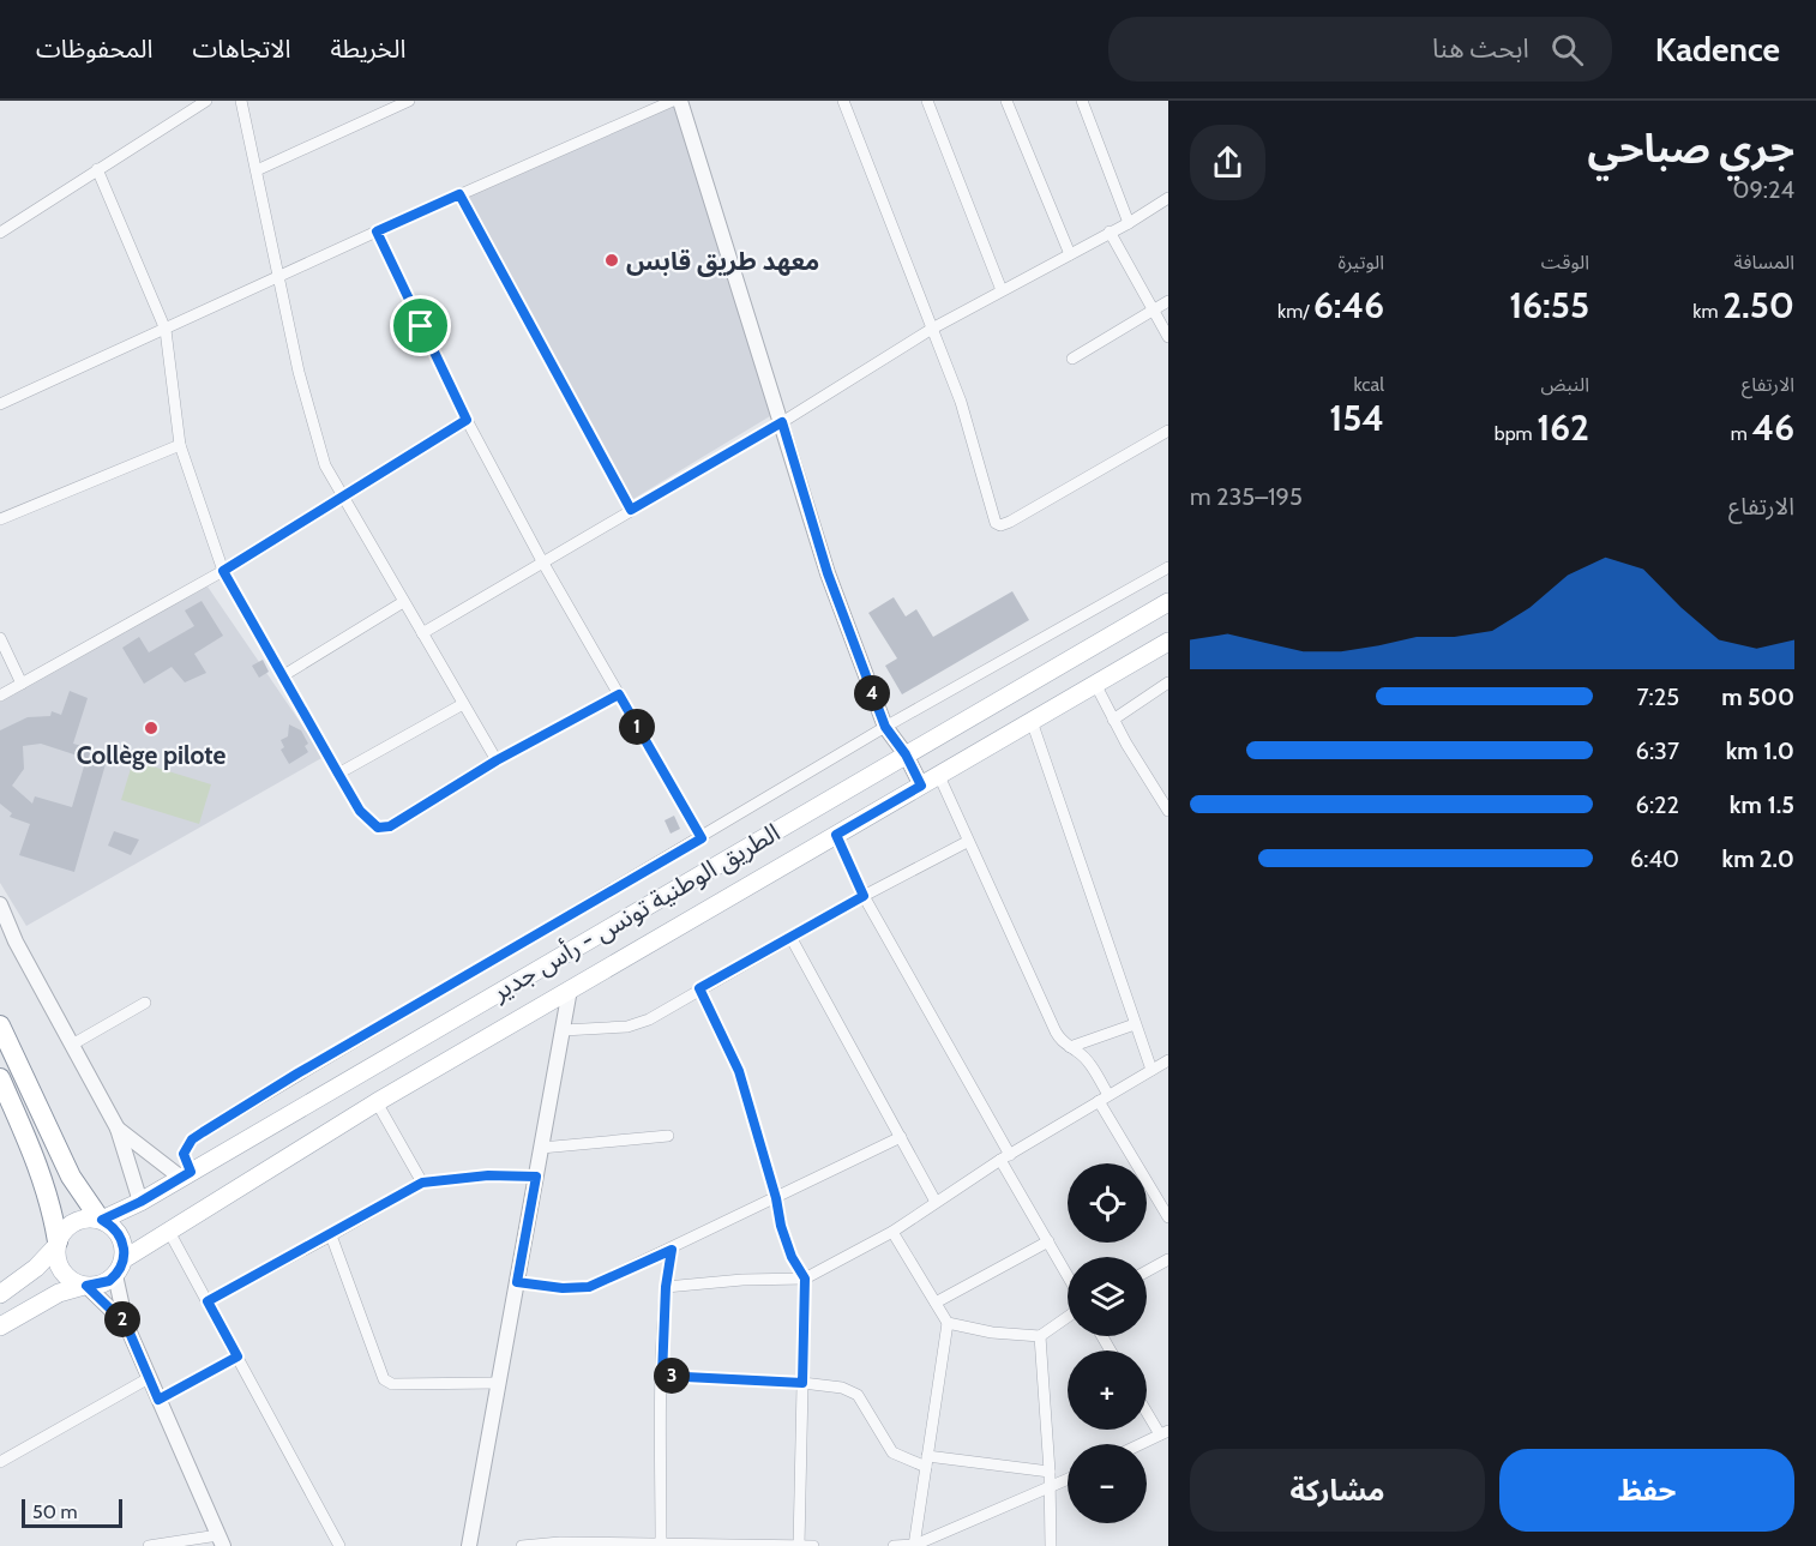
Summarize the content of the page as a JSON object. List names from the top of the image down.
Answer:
{
  "streets": {
    "main road": ["الطريق الوطنية تونس - رأس جدير"]
  },
  "places": ["معهد طريق قابس", "Collège pilote"],
  "scale_bar": "50 m",
  "page": {
    "header": "Kadence",
    "search": "ابحث هنا",
    "nav": ["الخريطة", "الاتجاهات", "المحفوظات"],
    "heading": ["جري صباحي", "09:24"],
    "stats": [
      ["المسافة", "2.50 km"],
      ["الوقت", "16:55"],
      ["الوتيرة", "6:46 /km"],
      ["الارتفاع", "46 m"],
      ["النبض", "162 bpm"],
      ["kcal", "154"]
    ],
    "chart": ["الارتفاع", "195–235 m"],
    "list": [
      {
        "name": "500 m",
        "note": "7:25"
      },
      {
        "name": "1.0 km",
        "note": "6:37"
      },
      {
        "name": "1.5 km",
        "note": "6:22"
      },
      {
        "name": "2.0 km",
        "note": "6:40"
      }
    ],
    "pins": [
      "4",
      "1",
      "2",
      "3"
    ],
    "map_buttons": ["+", "−"],
    "buttons": ["حفظ", "مشاركة"],
    "scale": "50 m"
  }
}
